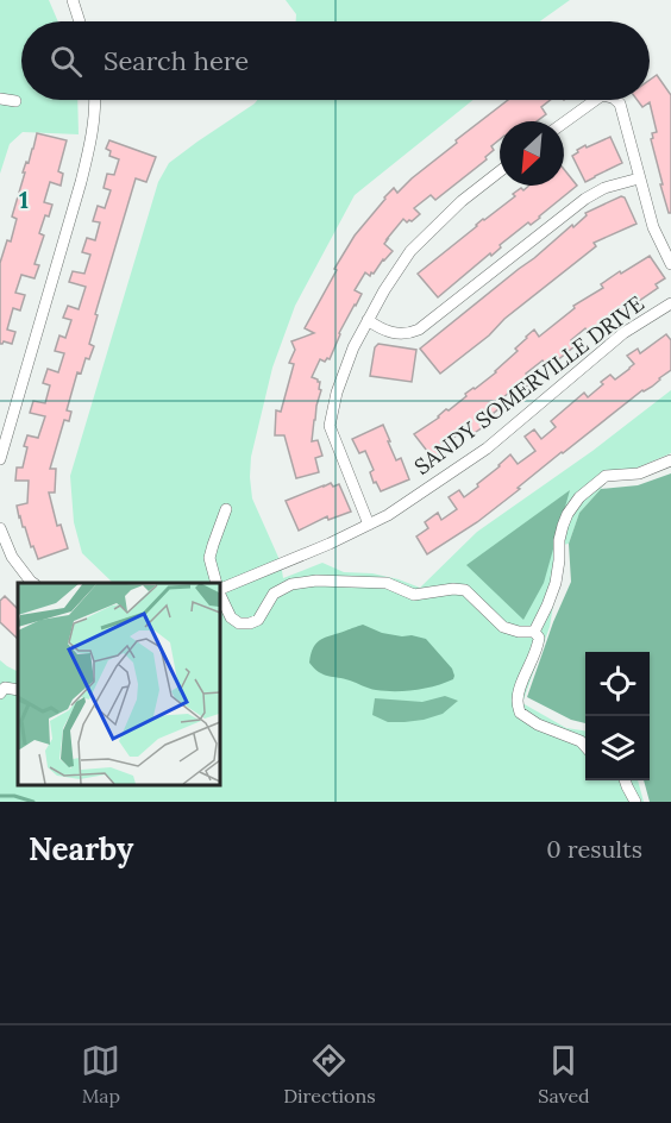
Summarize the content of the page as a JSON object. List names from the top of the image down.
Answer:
{
  "streets": {
    "street": ["SANDY SOMERVILLE DRIVE"]
  },
  "north": "bottom left",
  "page": {
    "search": "Search here",
    "heading": ["Nearby", "0 results"],
    "nav": ["Map", "Directions", "Saved"]
  },
  "grid": {
    "rows": ["1"]
  }
}
